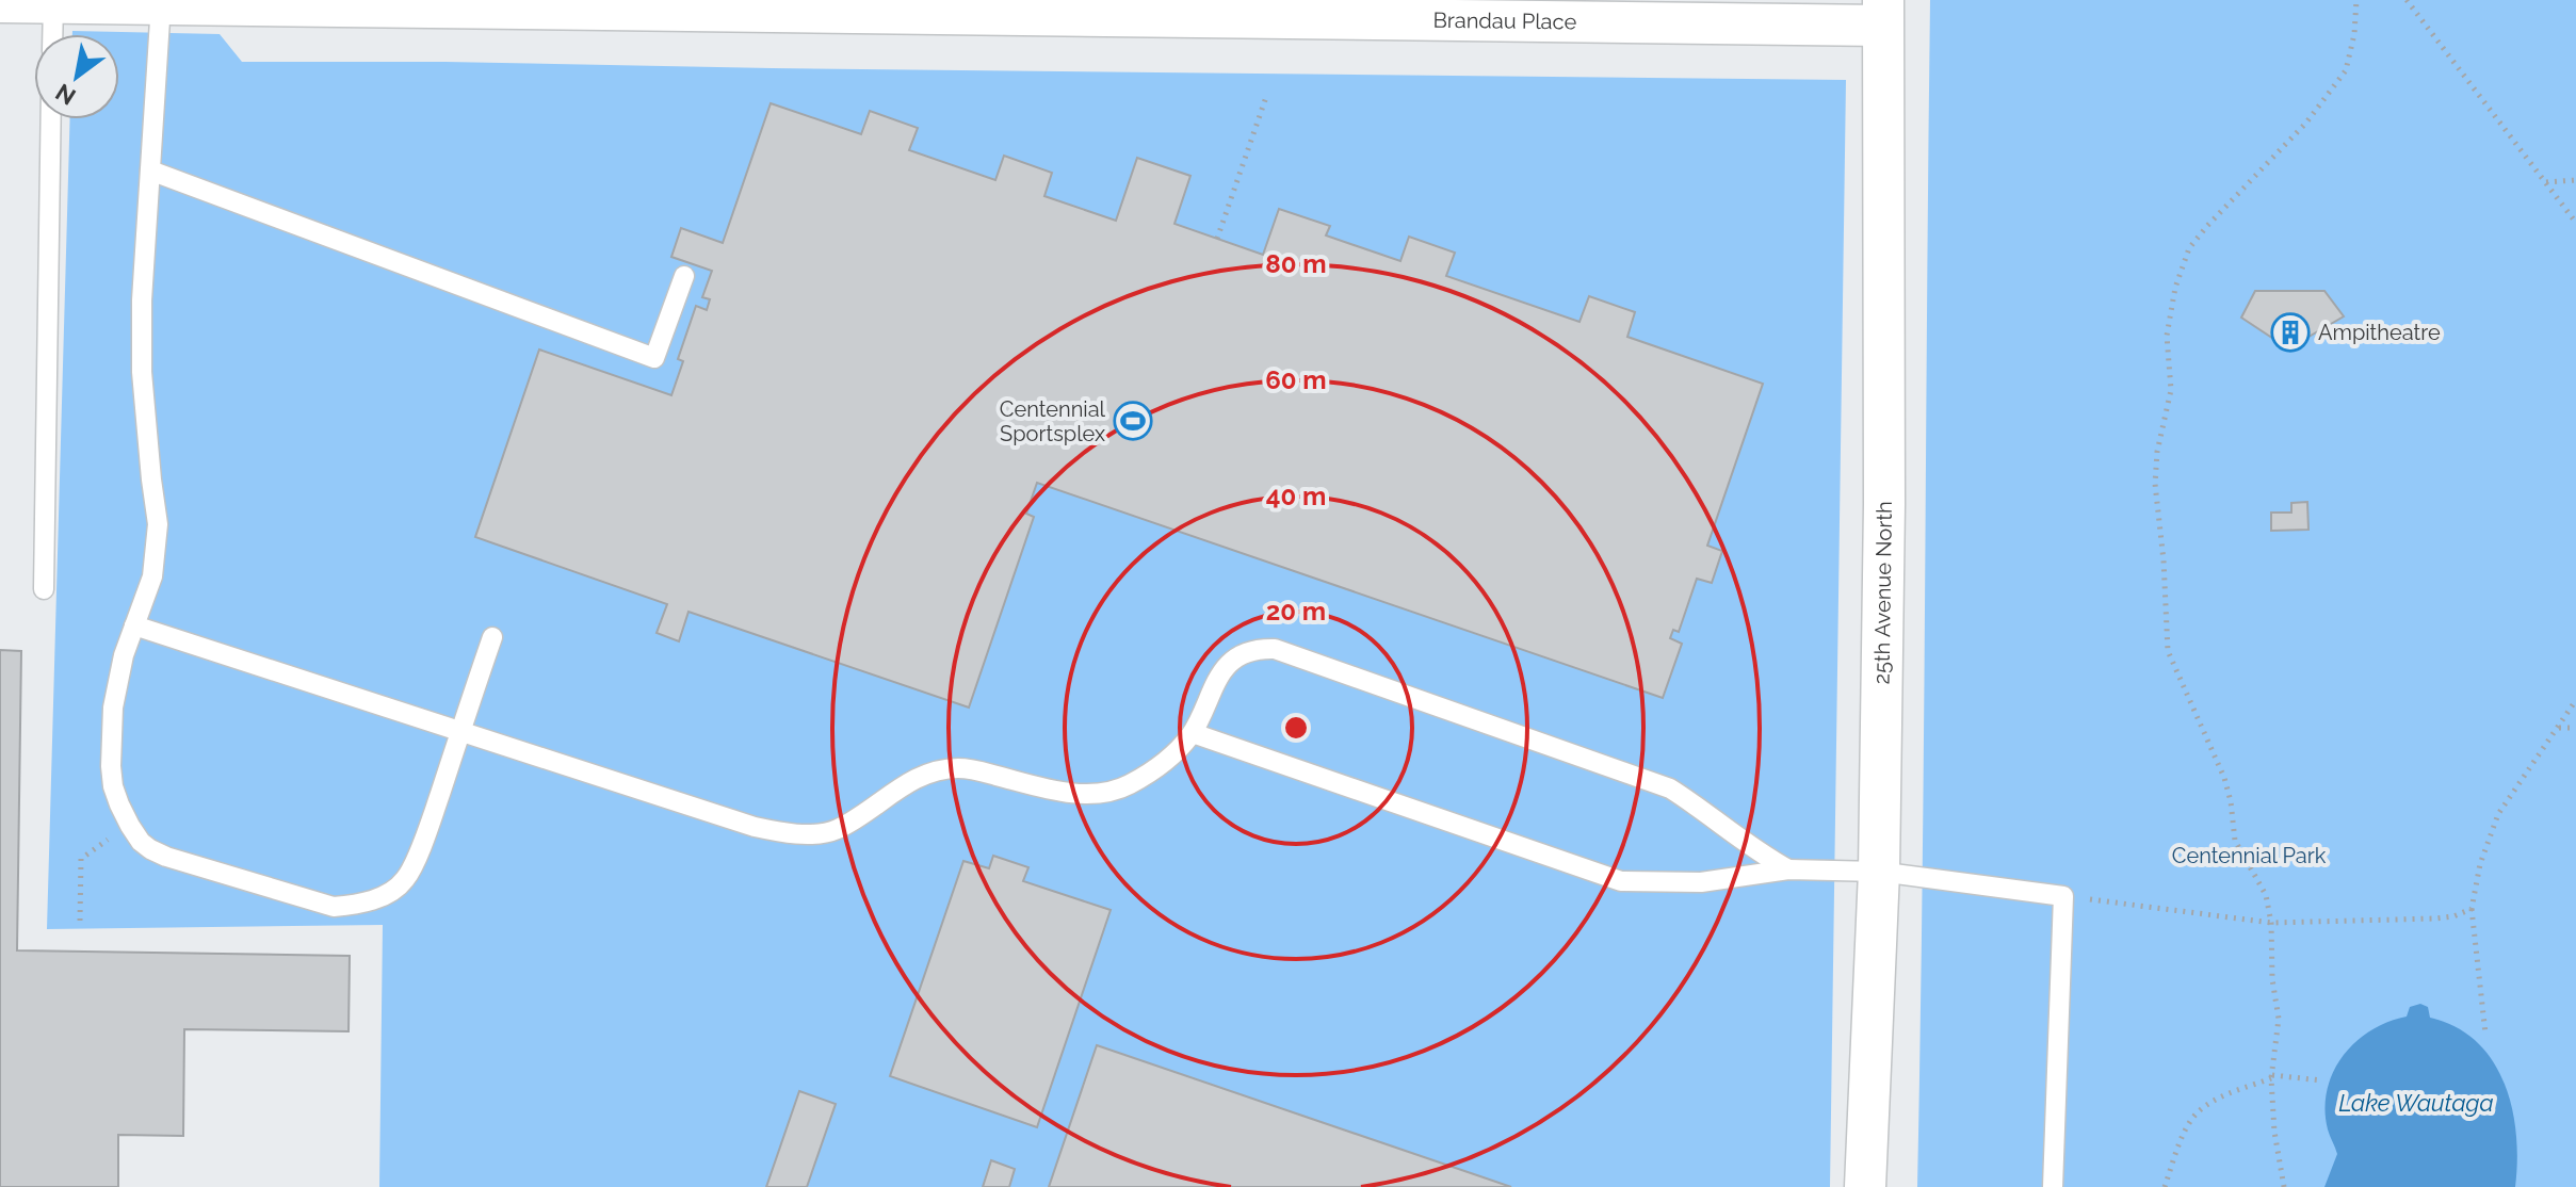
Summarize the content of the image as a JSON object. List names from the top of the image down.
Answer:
{
  "streets": {
    "street": ["Brandau Place", "25th Avenue North"]
  },
  "crossings": [
    ["Brandau Place", "25th Avenue North"]
  ],
  "water": ["Lake Wautaga"],
  "parks": ["Centennial Park"],
  "places": {
    "building": ["Ampitheatre"],
    "sports": ["Centennial Sportsplex"]
  },
  "north": "bottom left",
  "rings": [
    "80 m",
    "60 m",
    "40 m",
    "20 m"
  ]
}
